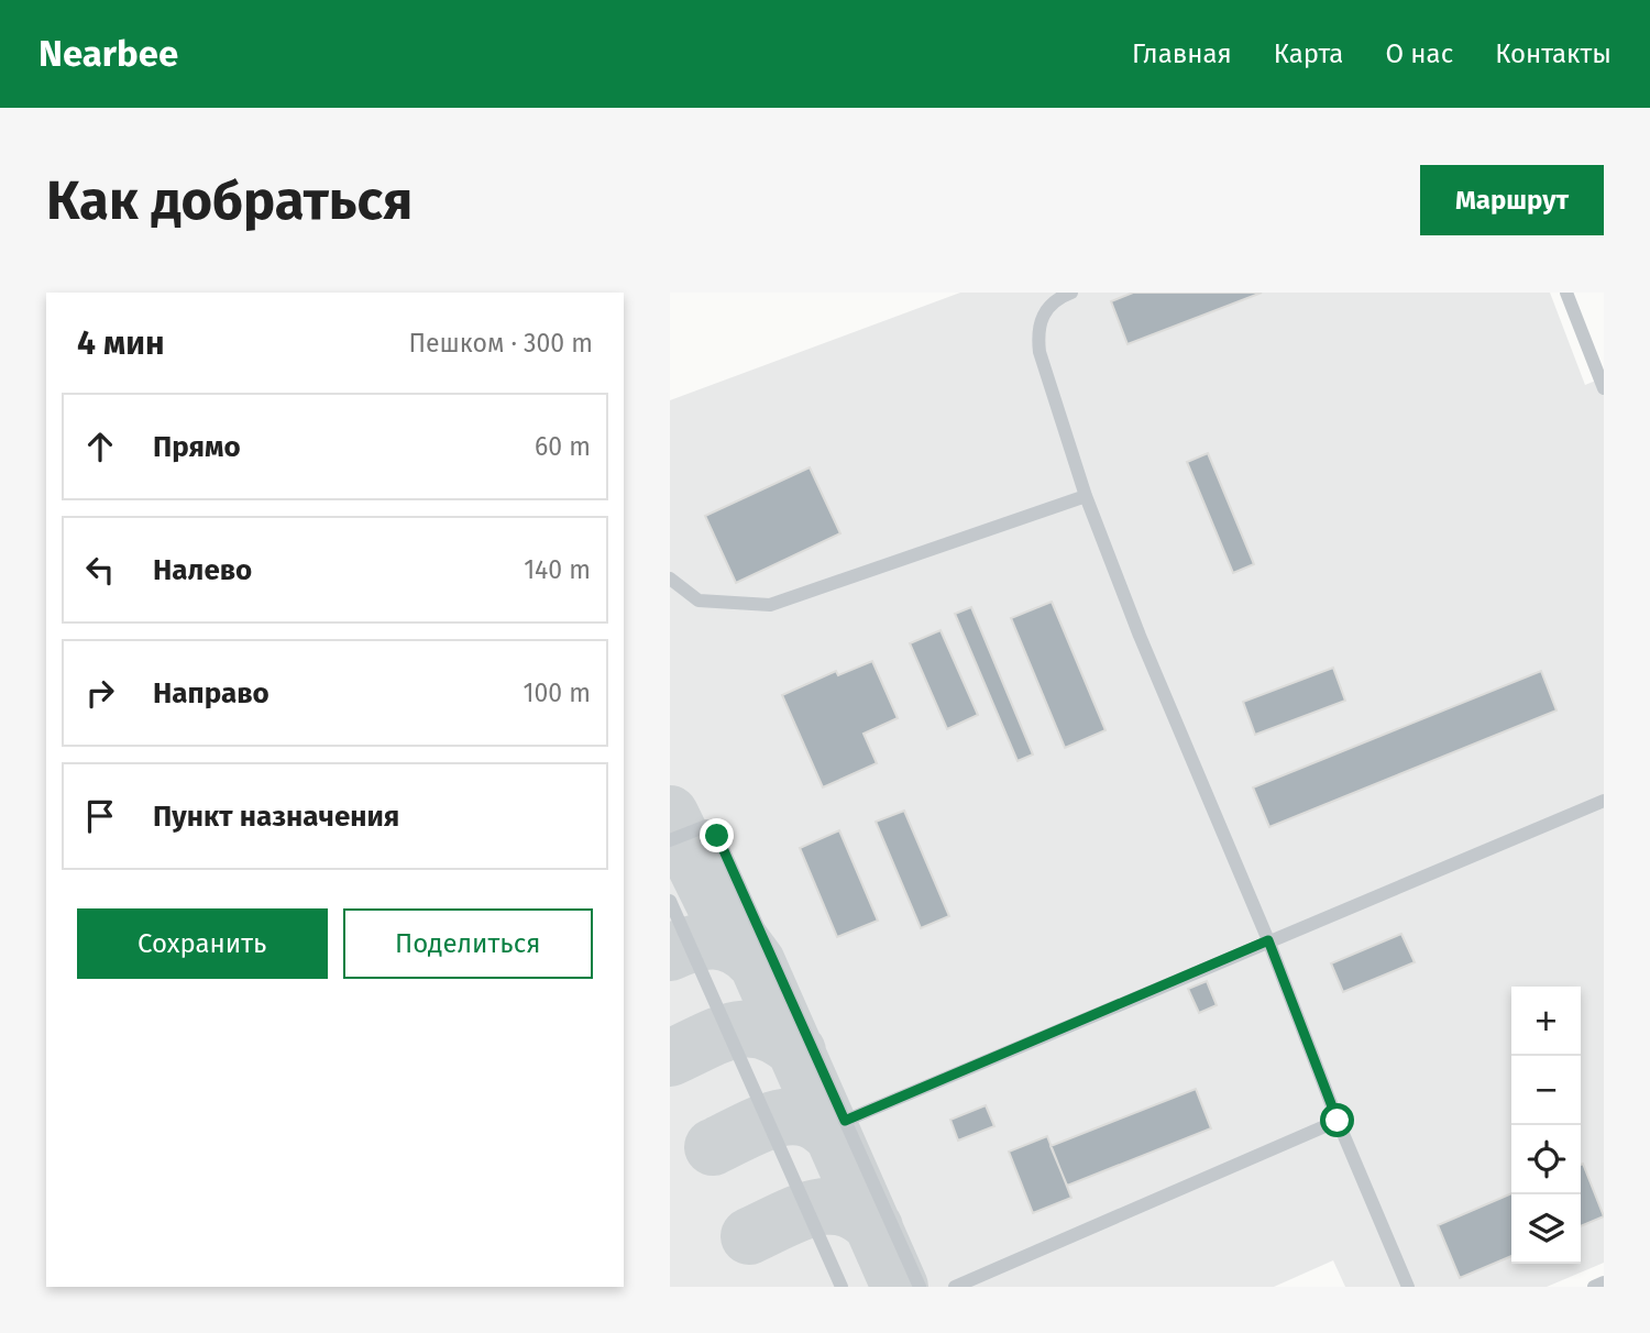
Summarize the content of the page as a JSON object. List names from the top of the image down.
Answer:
{
  "page": {
    "header": "Nearbee",
    "nav": [
      "Главная",
      "Карта",
      "О нас",
      "Контакты"
    ],
    "buttons": [
      "Маршрут",
      ["Сохранить", "Поделиться"]
    ],
    "title": "Как добраться",
    "heading": ["4 мин", "Пешком · 300 m"],
    "list": [
      ["Прямо", "60 m"],
      ["Налево", "140 m"],
      ["Направо", "100 m"],
      "Пункт назначения"
    ],
    "map_buttons": ["+", "−"]
  }
}
